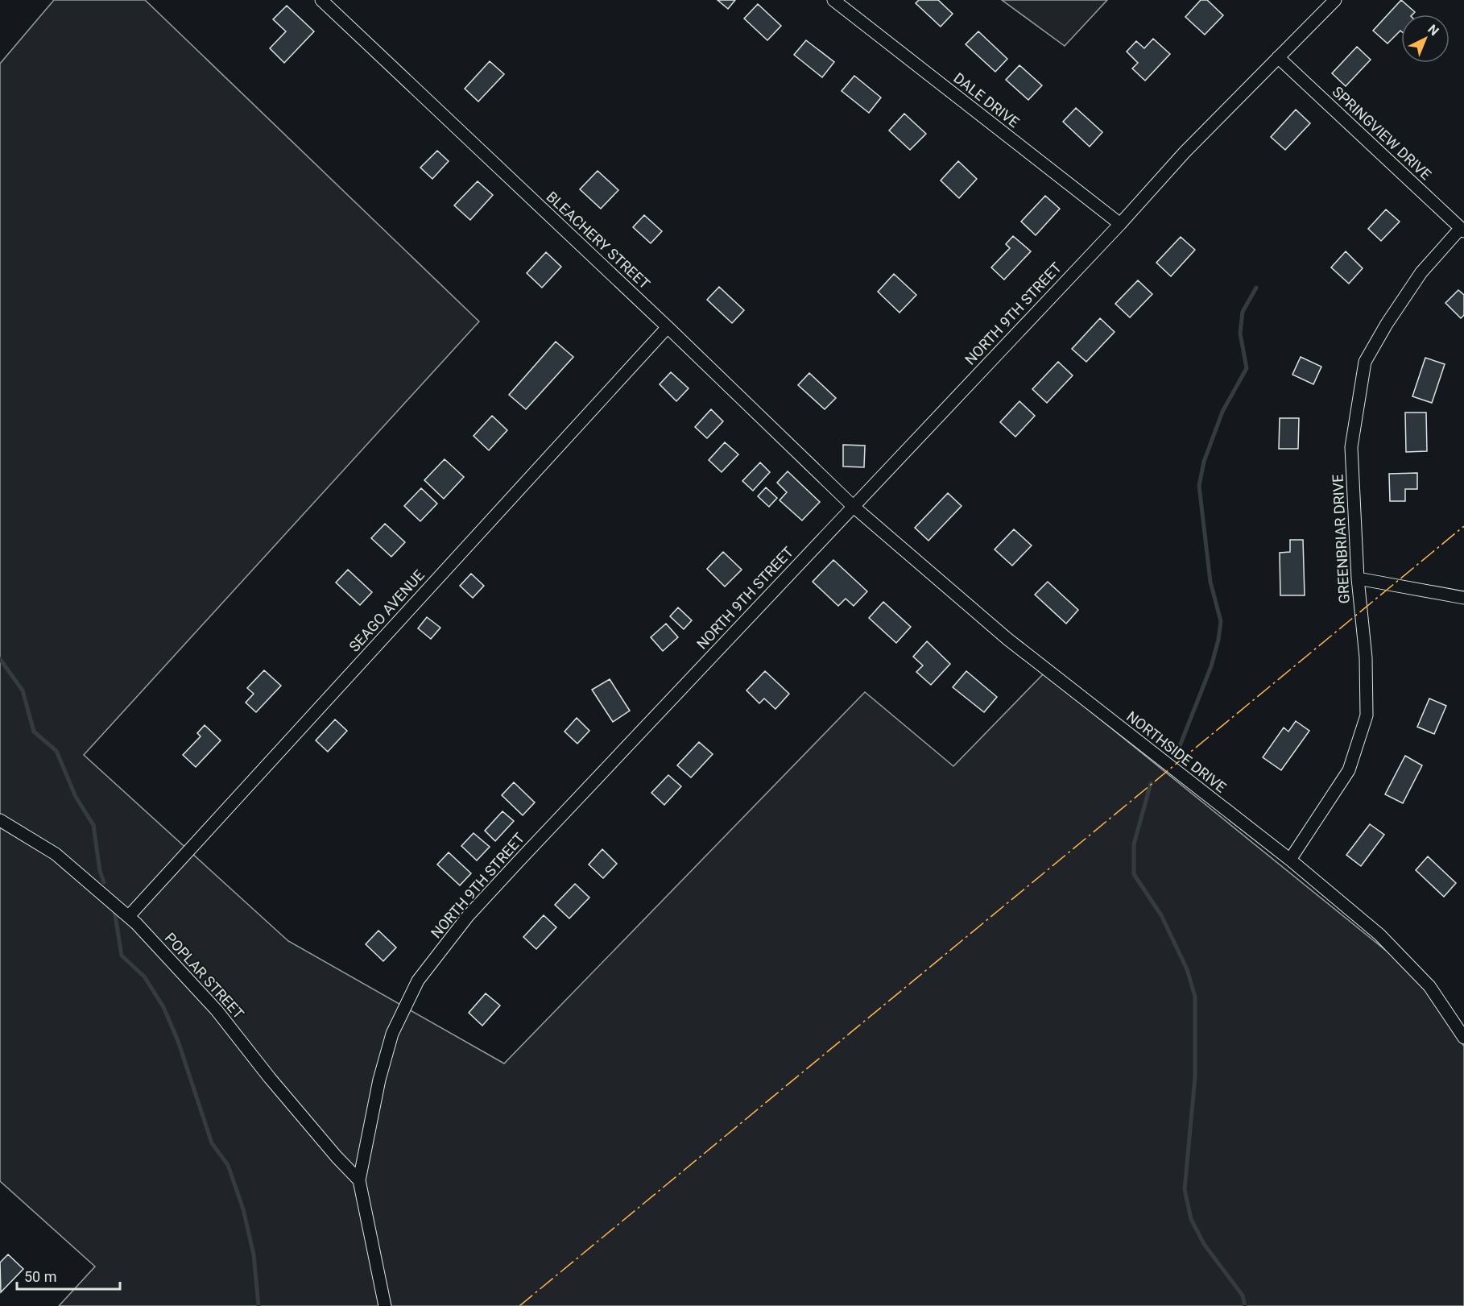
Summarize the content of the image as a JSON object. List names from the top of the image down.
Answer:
{
  "streets": {
    "street": [
      "DALE DRIVE",
      "SPRINGVIEW DRIVE",
      "BLEACHERY STREET",
      "NORTH 9TH STREET",
      "GREENBRIAR DRIVE",
      "SEAGO AVENUE",
      "NORTHSIDE DRIVE",
      "POPLAR STREET"
    ]
  },
  "crossings": [
    ["DALE DRIVE", "NORTH 9TH STREET"],
    ["SPRINGVIEW DRIVE", "NORTH 9TH STREET"],
    ["SPRINGVIEW DRIVE", "GREENBRIAR DRIVE"],
    ["BLEACHERY STREET", "NORTH 9TH STREET"],
    ["BLEACHERY STREET", "SEAGO AVENUE"],
    ["BLEACHERY STREET", "NORTHSIDE DRIVE"],
    ["NORTH 9TH STREET", "NORTHSIDE DRIVE"],
    ["NORTH 9TH STREET", "POPLAR STREET"],
    ["GREENBRIAR DRIVE", "NORTHSIDE DRIVE"],
    ["SEAGO AVENUE", "POPLAR STREET"]
  ],
  "scale_bar": "50 m",
  "north": "top right"
}
